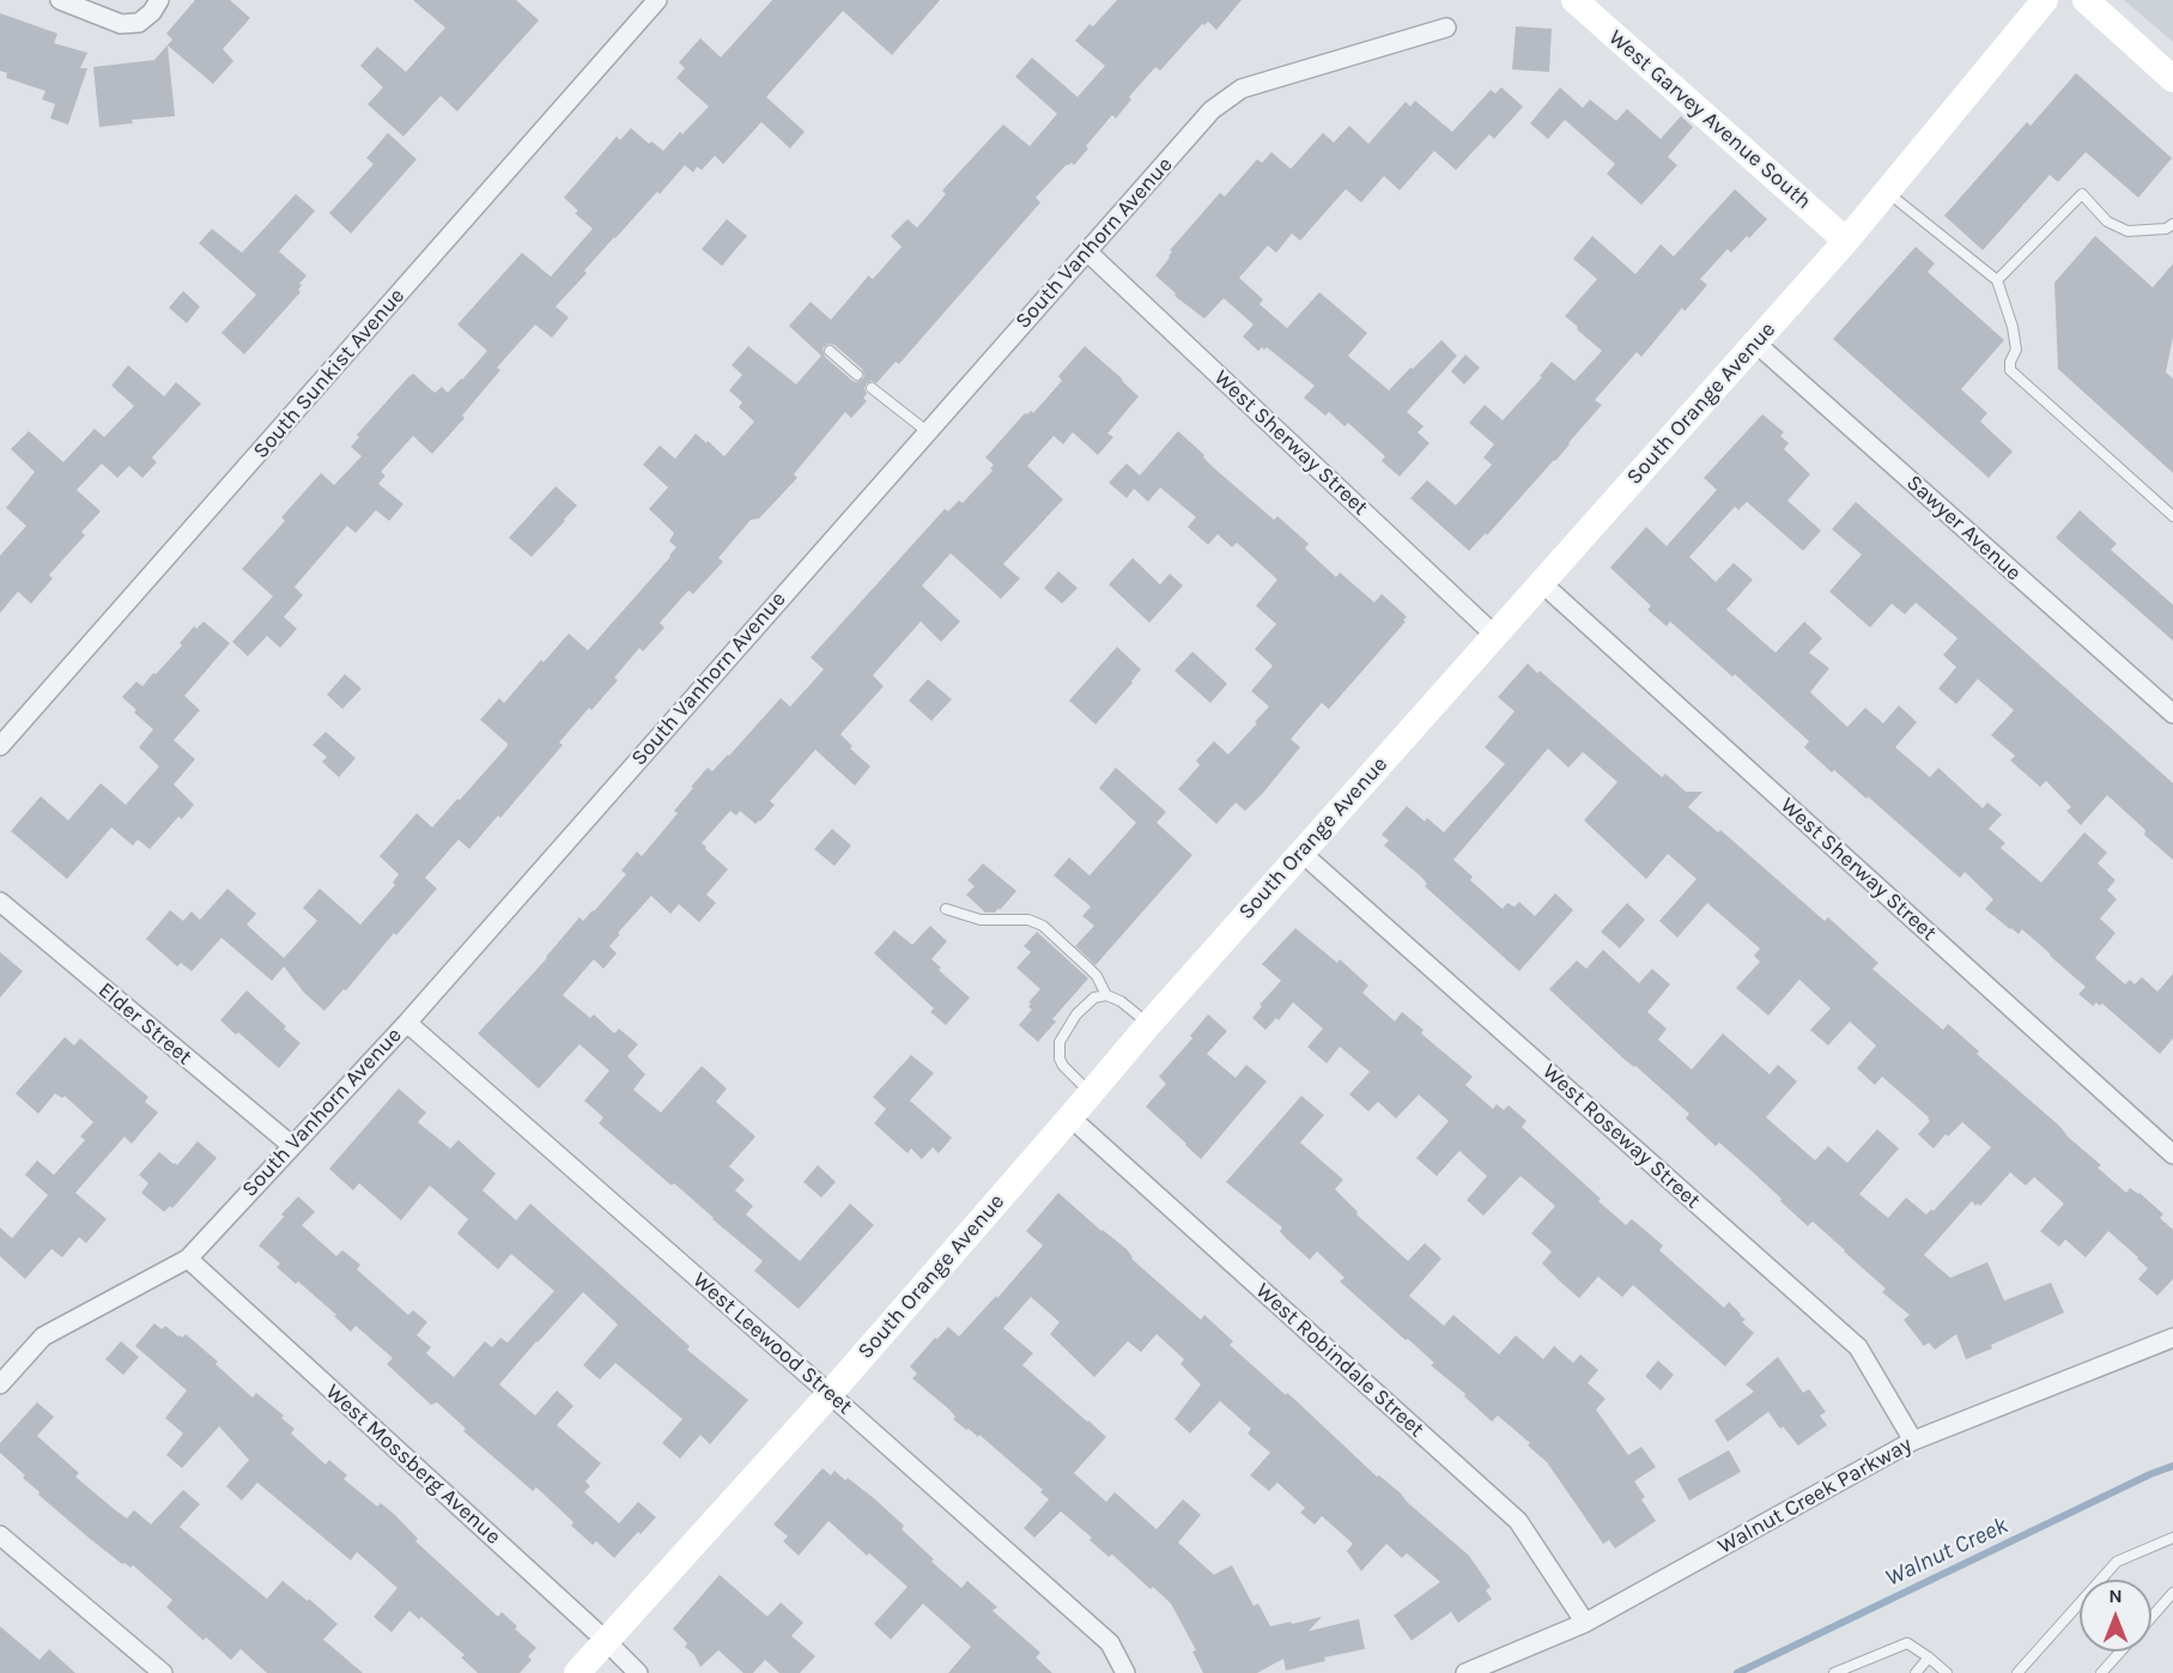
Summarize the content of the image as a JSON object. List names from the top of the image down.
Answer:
{
  "streets": {
    "street": [
      "West Garvey Avenue South",
      "South Vanhorn Avenue",
      "South Sunkist Avenue",
      "South Orange Avenue",
      "West Sherway Street",
      "Sawyer Avenue",
      "Elder Street",
      "West Roseway Street",
      "West Leewood Street",
      "West Robindale Street",
      "West Mossberg Avenue",
      "Walnut Creek Parkway"
    ]
  },
  "crossings": [
    ["West Garvey Avenue South", "South Orange Avenue"],
    ["South Vanhorn Avenue", "West Sherway Street"],
    ["South Vanhorn Avenue", "Elder Street"],
    ["South Vanhorn Avenue", "West Leewood Street"],
    ["South Vanhorn Avenue", "West Mossberg Avenue"],
    ["South Orange Avenue", "West Sherway Street"],
    ["South Orange Avenue", "Sawyer Avenue"],
    ["South Orange Avenue", "West Roseway Street"],
    ["South Orange Avenue", "West Leewood Street"],
    ["South Orange Avenue", "West Robindale Street"],
    ["South Orange Avenue", "West Mossberg Avenue"],
    ["West Roseway Street", "Walnut Creek Parkway"],
    ["West Robindale Street", "Walnut Creek Parkway"]
  ],
  "water": ["Walnut Creek"],
  "north": "top"
}
